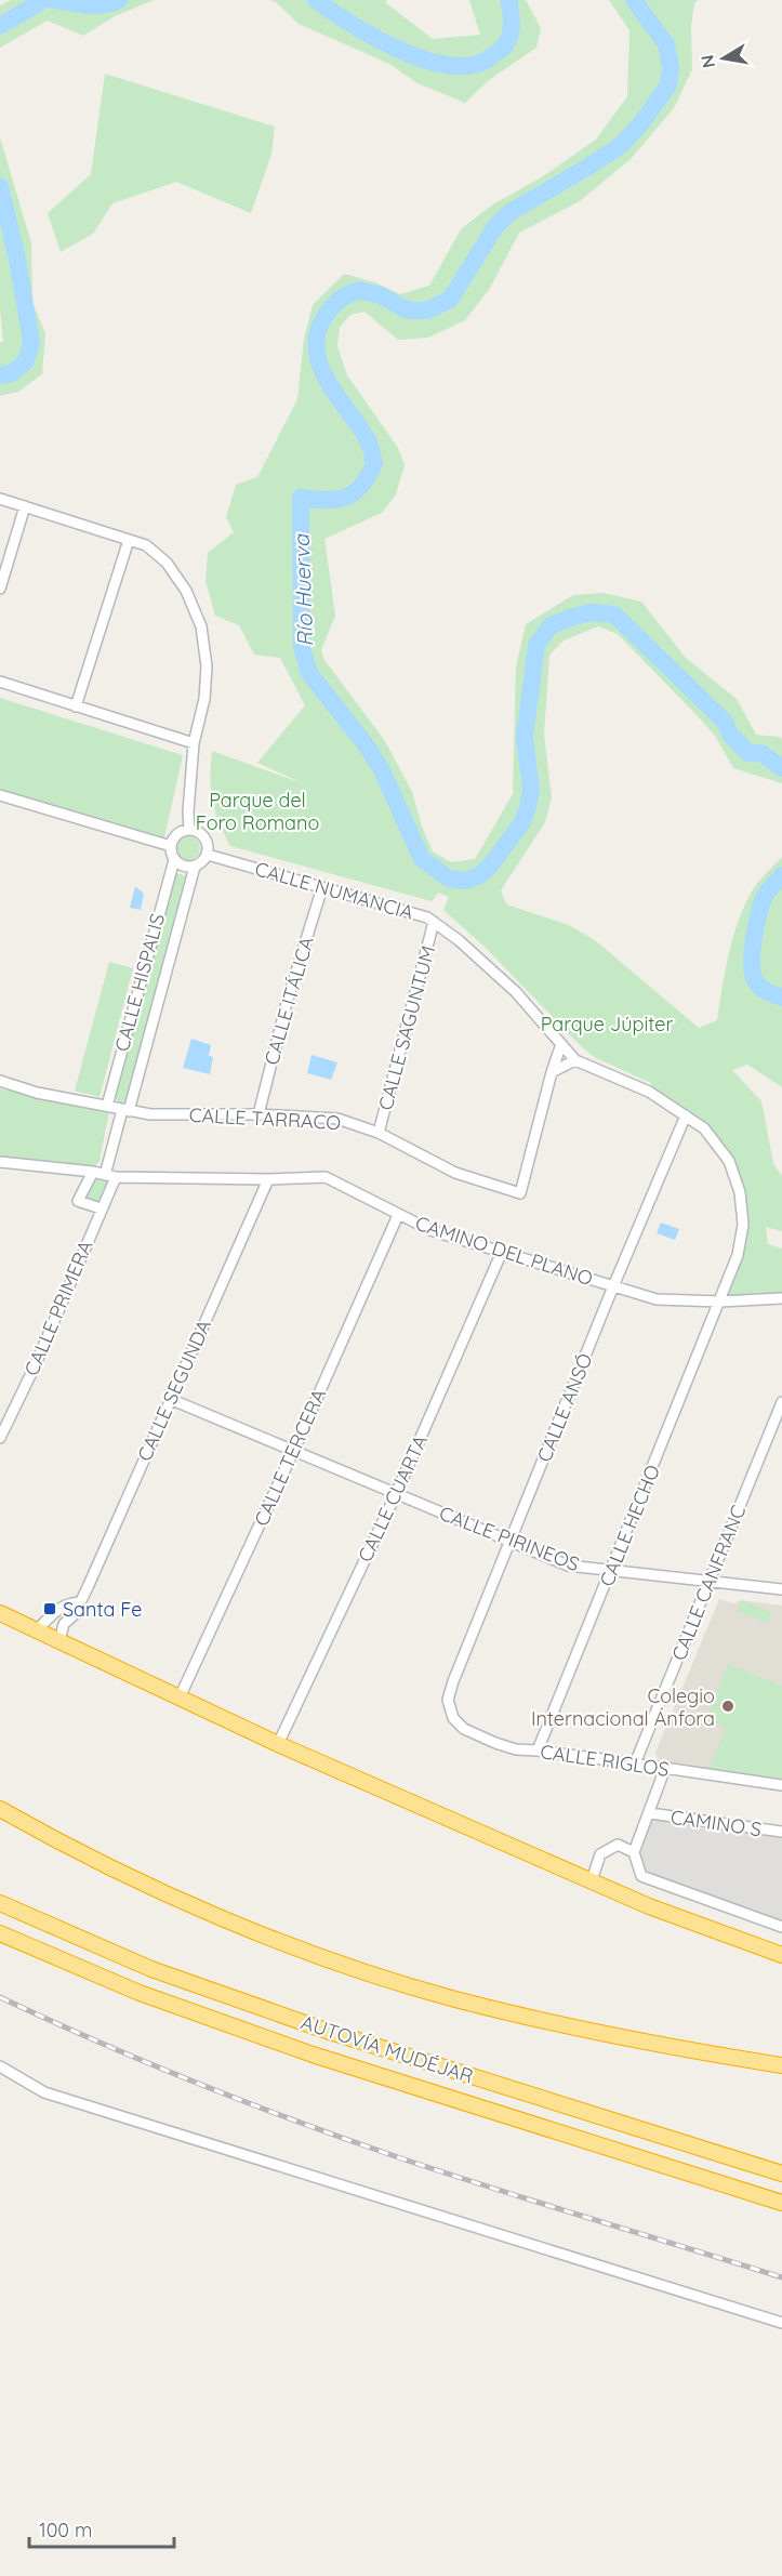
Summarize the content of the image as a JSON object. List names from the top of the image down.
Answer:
{
  "streets": {
    "highway": ["AUTOVÍA MUDÉJAR"],
    "street": [
      "CALLE NUMANCIA",
      "CALLE HISPALIS",
      "CALLE ITÁLICA",
      "CALLE SAGUNTUM",
      "CALLE TARRACO",
      "CAMINO DEL PLANO",
      "CALLE PRIMERA",
      "CALLE SEGUNDA",
      "CALLE ANSÓ",
      "CALLE TERCERA",
      "CALLE CUARTA",
      "CALLE HECHO",
      "CALLE PIRINEOS",
      "CALLE CANFRANC",
      "CALLE RIGLOS",
      "CAMINO S"
    ]
  },
  "crossings": [
    ["CALLE NUMANCIA", "CALLE HISPALIS"],
    ["CALLE NUMANCIA", "CALLE ITÁLICA"],
    ["CALLE NUMANCIA", "CALLE SAGUNTUM"],
    ["CALLE NUMANCIA", "CAMINO DEL PLANO"],
    ["CALLE NUMANCIA", "CALLE ANSÓ"],
    ["CALLE NUMANCIA", "CALLE HECHO"],
    ["CALLE HISPALIS", "CALLE TARRACO"],
    ["CALLE HISPALIS", "CAMINO DEL PLANO"],
    ["CALLE HISPALIS", "CALLE PRIMERA"],
    ["CALLE ITÁLICA", "CALLE TARRACO"],
    ["CALLE SAGUNTUM", "CALLE TARRACO"],
    ["CAMINO DEL PLANO", "CALLE PRIMERA"],
    ["CAMINO DEL PLANO", "CALLE SEGUNDA"],
    ["CAMINO DEL PLANO", "CALLE ANSÓ"],
    ["CAMINO DEL PLANO", "CALLE TERCERA"],
    ["CAMINO DEL PLANO", "CALLE CUARTA"],
    ["CAMINO DEL PLANO", "CALLE HECHO"],
    ["CALLE SEGUNDA", "CALLE PIRINEOS"],
    ["CALLE ANSÓ", "CALLE PIRINEOS"],
    ["CALLE ANSÓ", "CALLE RIGLOS"],
    ["CALLE TERCERA", "CALLE PIRINEOS"],
    ["CALLE CUARTA", "CALLE PIRINEOS"],
    ["CALLE HECHO", "CALLE PIRINEOS"],
    ["CALLE HECHO", "CALLE RIGLOS"],
    ["CALLE PIRINEOS", "CALLE CANFRANC"],
    ["CALLE CANFRANC", "CALLE RIGLOS"]
  ],
  "water": ["Río Huerva"],
  "parks": ["Parque del Foro Romano", "Parque Júpiter"],
  "places": {
    "transit": ["Santa Fe"],
    "other": ["Colegio Internacional Ánfora"]
  },
  "scale_bar": "100 m",
  "north": "left"
}
